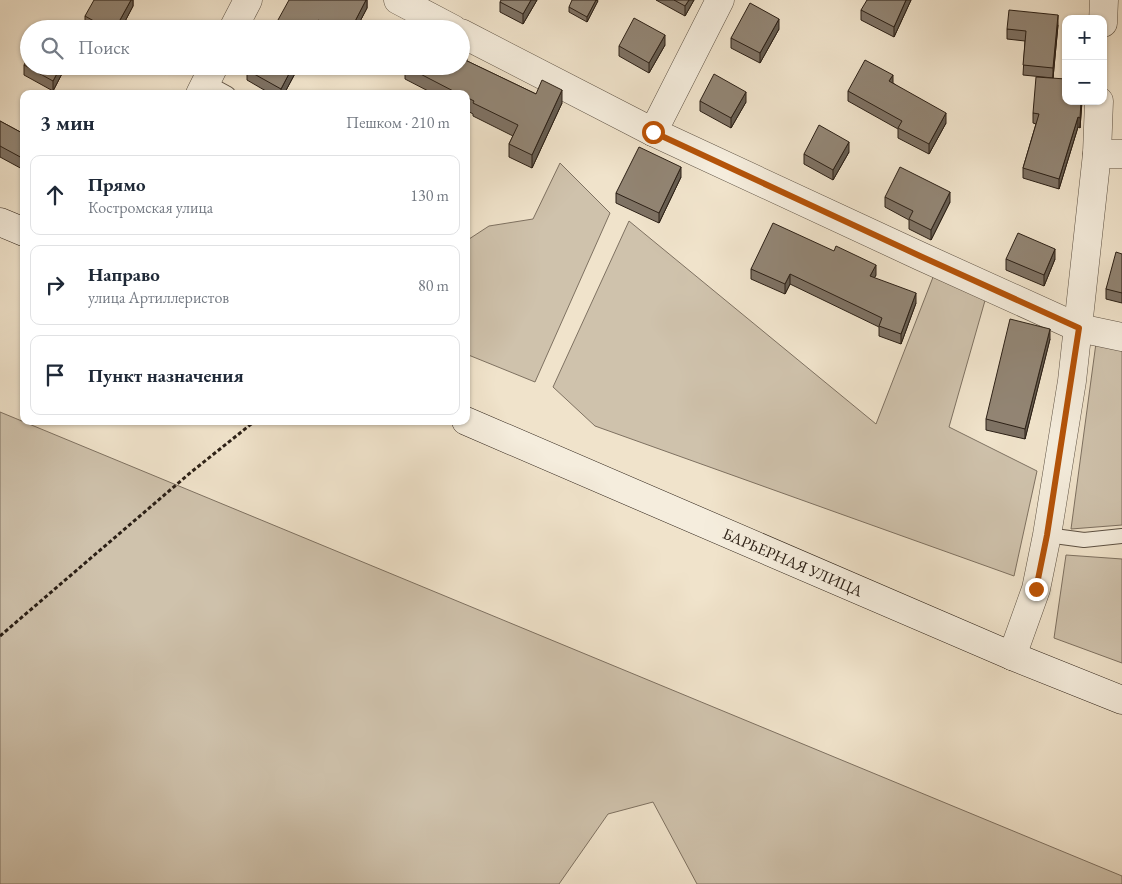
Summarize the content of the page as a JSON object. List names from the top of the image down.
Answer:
{
  "streets": {
    "street": ["БАРЬЕРНАЯ УЛИЦА"]
  },
  "page": {
    "map_buttons": ["+", "−"],
    "search": "Поиск",
    "heading": ["3 мин", "Пешком · 210 m"],
    "list": [
      ["Прямо", "Костромская улица", "130 m"],
      ["Направо", "улица Артиллеристов", "80 m"],
      "Пункт назначения"
    ]
  }
}
